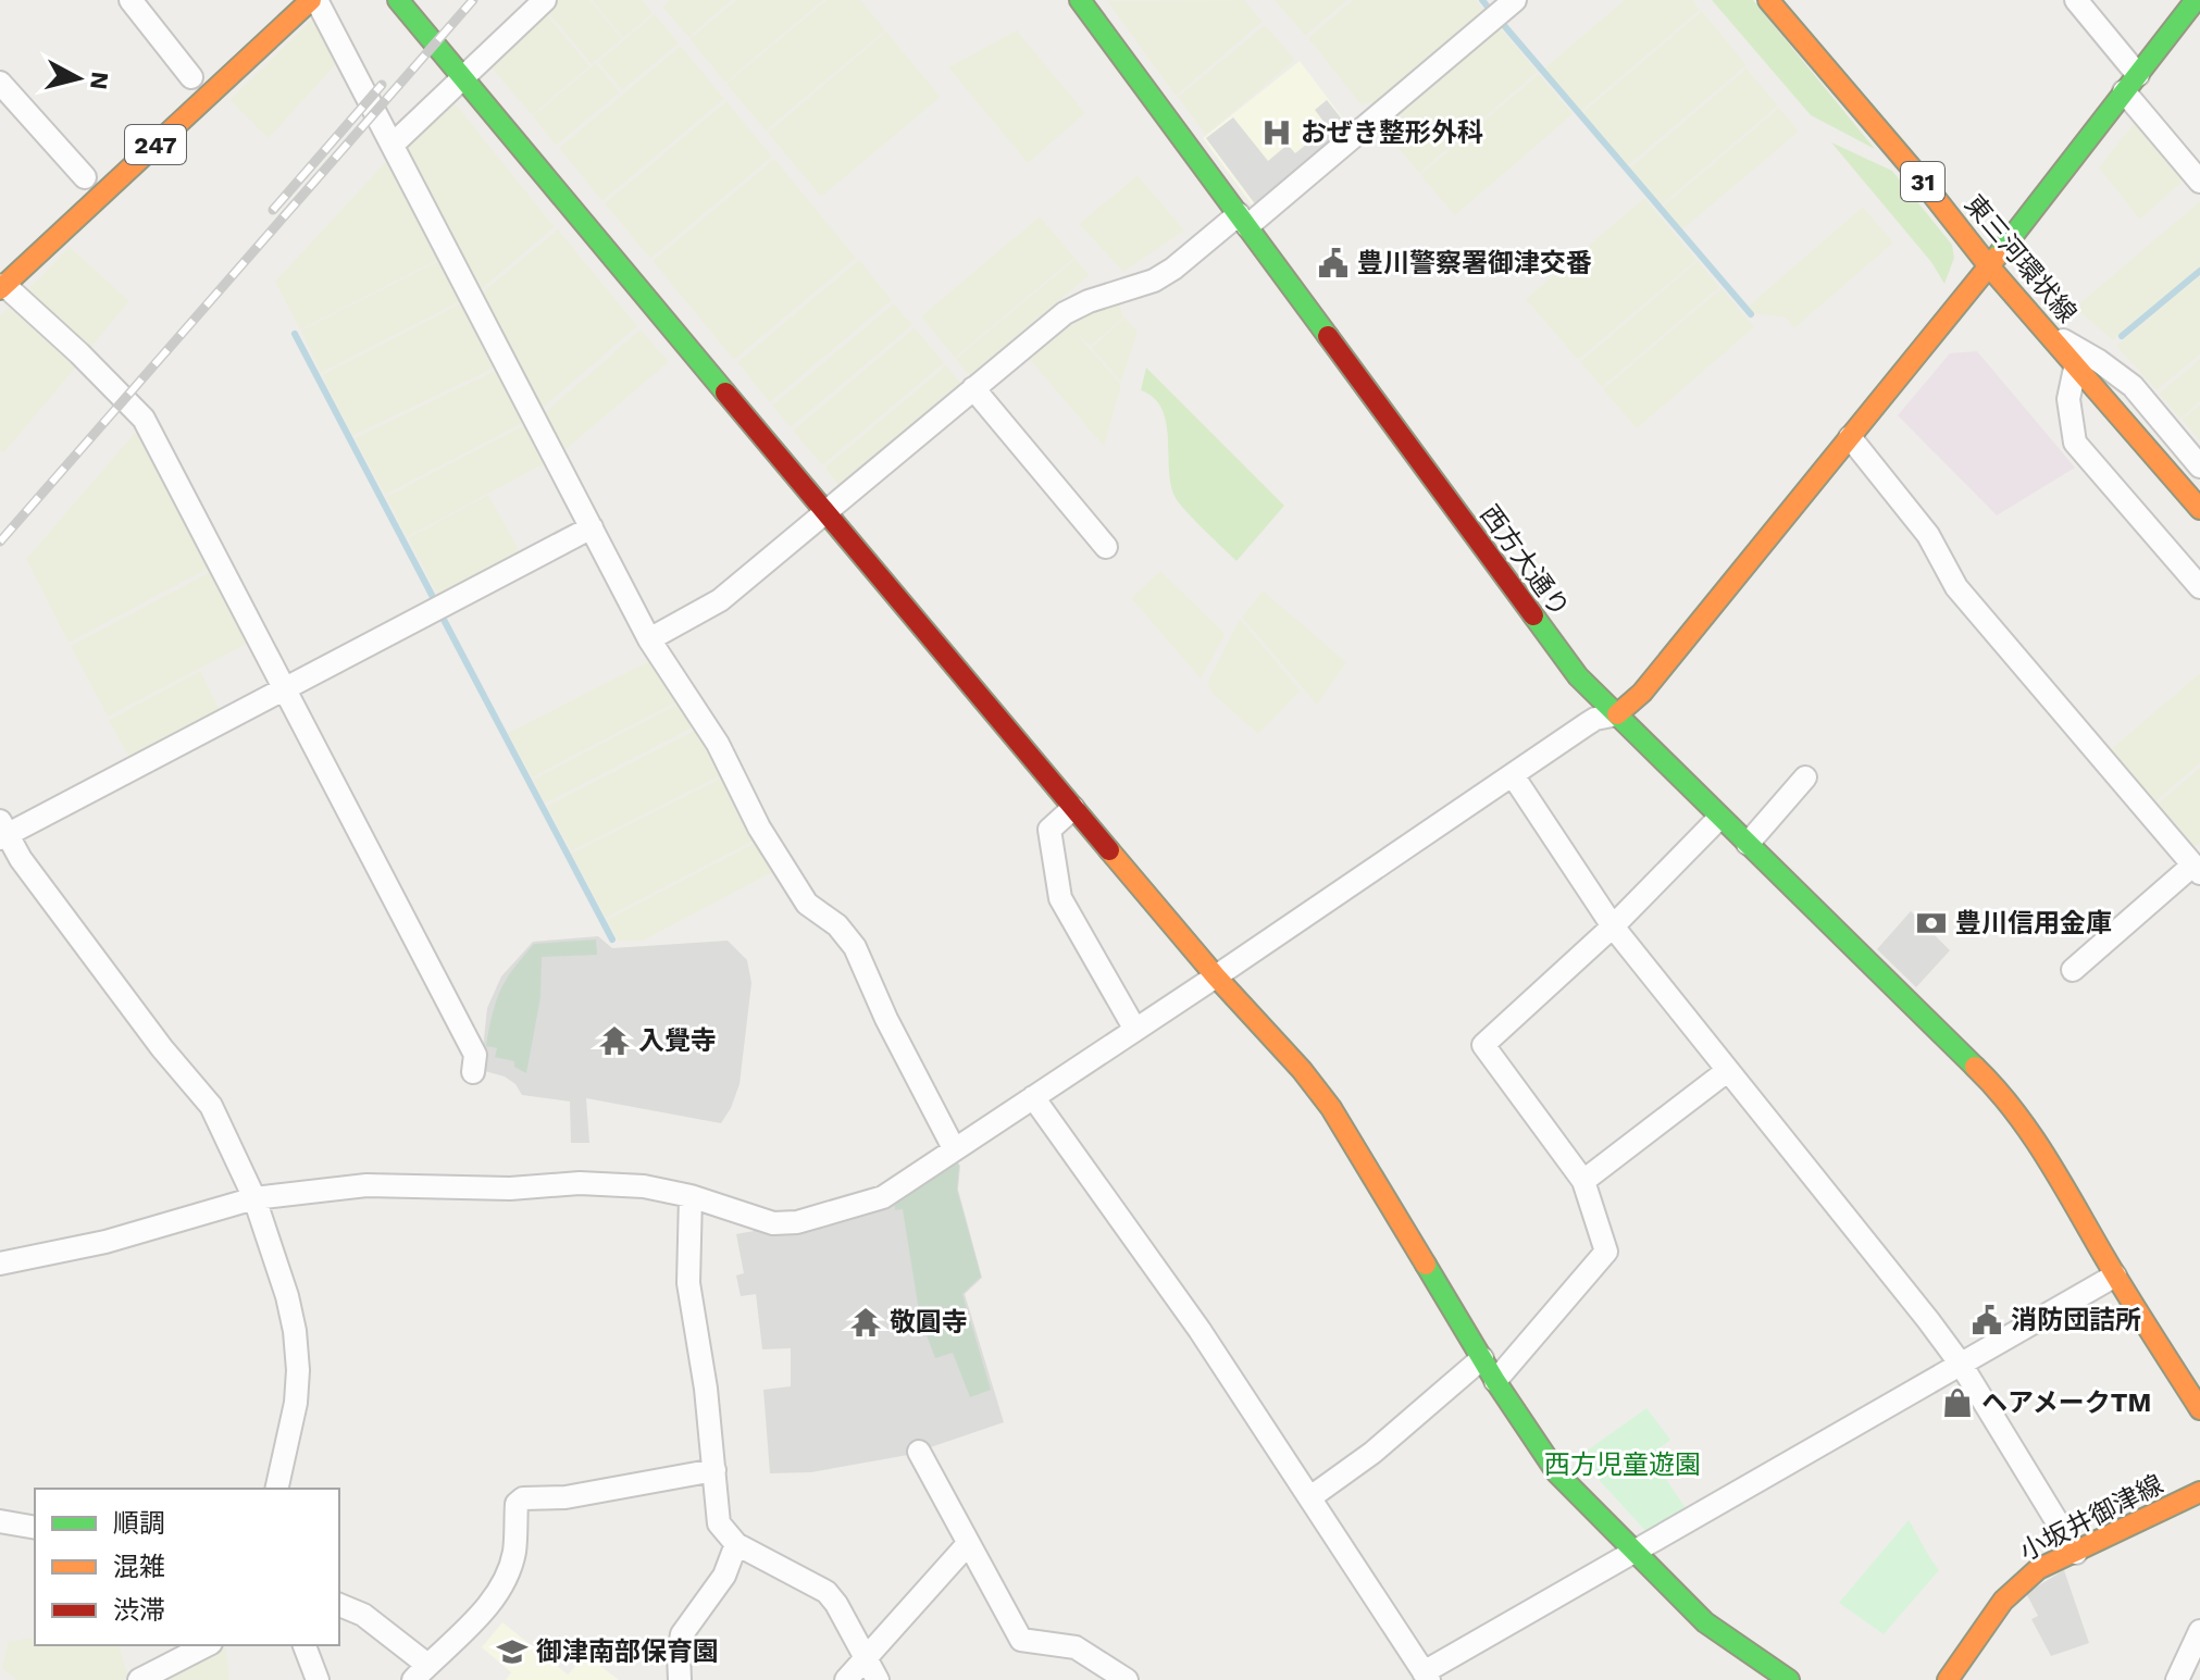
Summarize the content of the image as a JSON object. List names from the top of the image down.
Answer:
{
  "streets": {
    "main road": [
      "247",
      "31",
      "東三河環状線",
      "西方大通り",
      "小坂井御津線"
    ]
  },
  "parks": ["西方児童遊園"],
  "places": {
    "hospital": ["おぜき整形外科"],
    "public building": ["豊川警察署御津交番", "消防団詰所"],
    "bank": ["豊川信用金庫"],
    "temple": ["入覺寺", "敬圓寺"],
    "shop": ["ヘアメークTM"],
    "school or university": ["御津南部保育園"]
  },
  "legend": ["順調", "混雑", "渋滞"],
  "north": "right"
}
